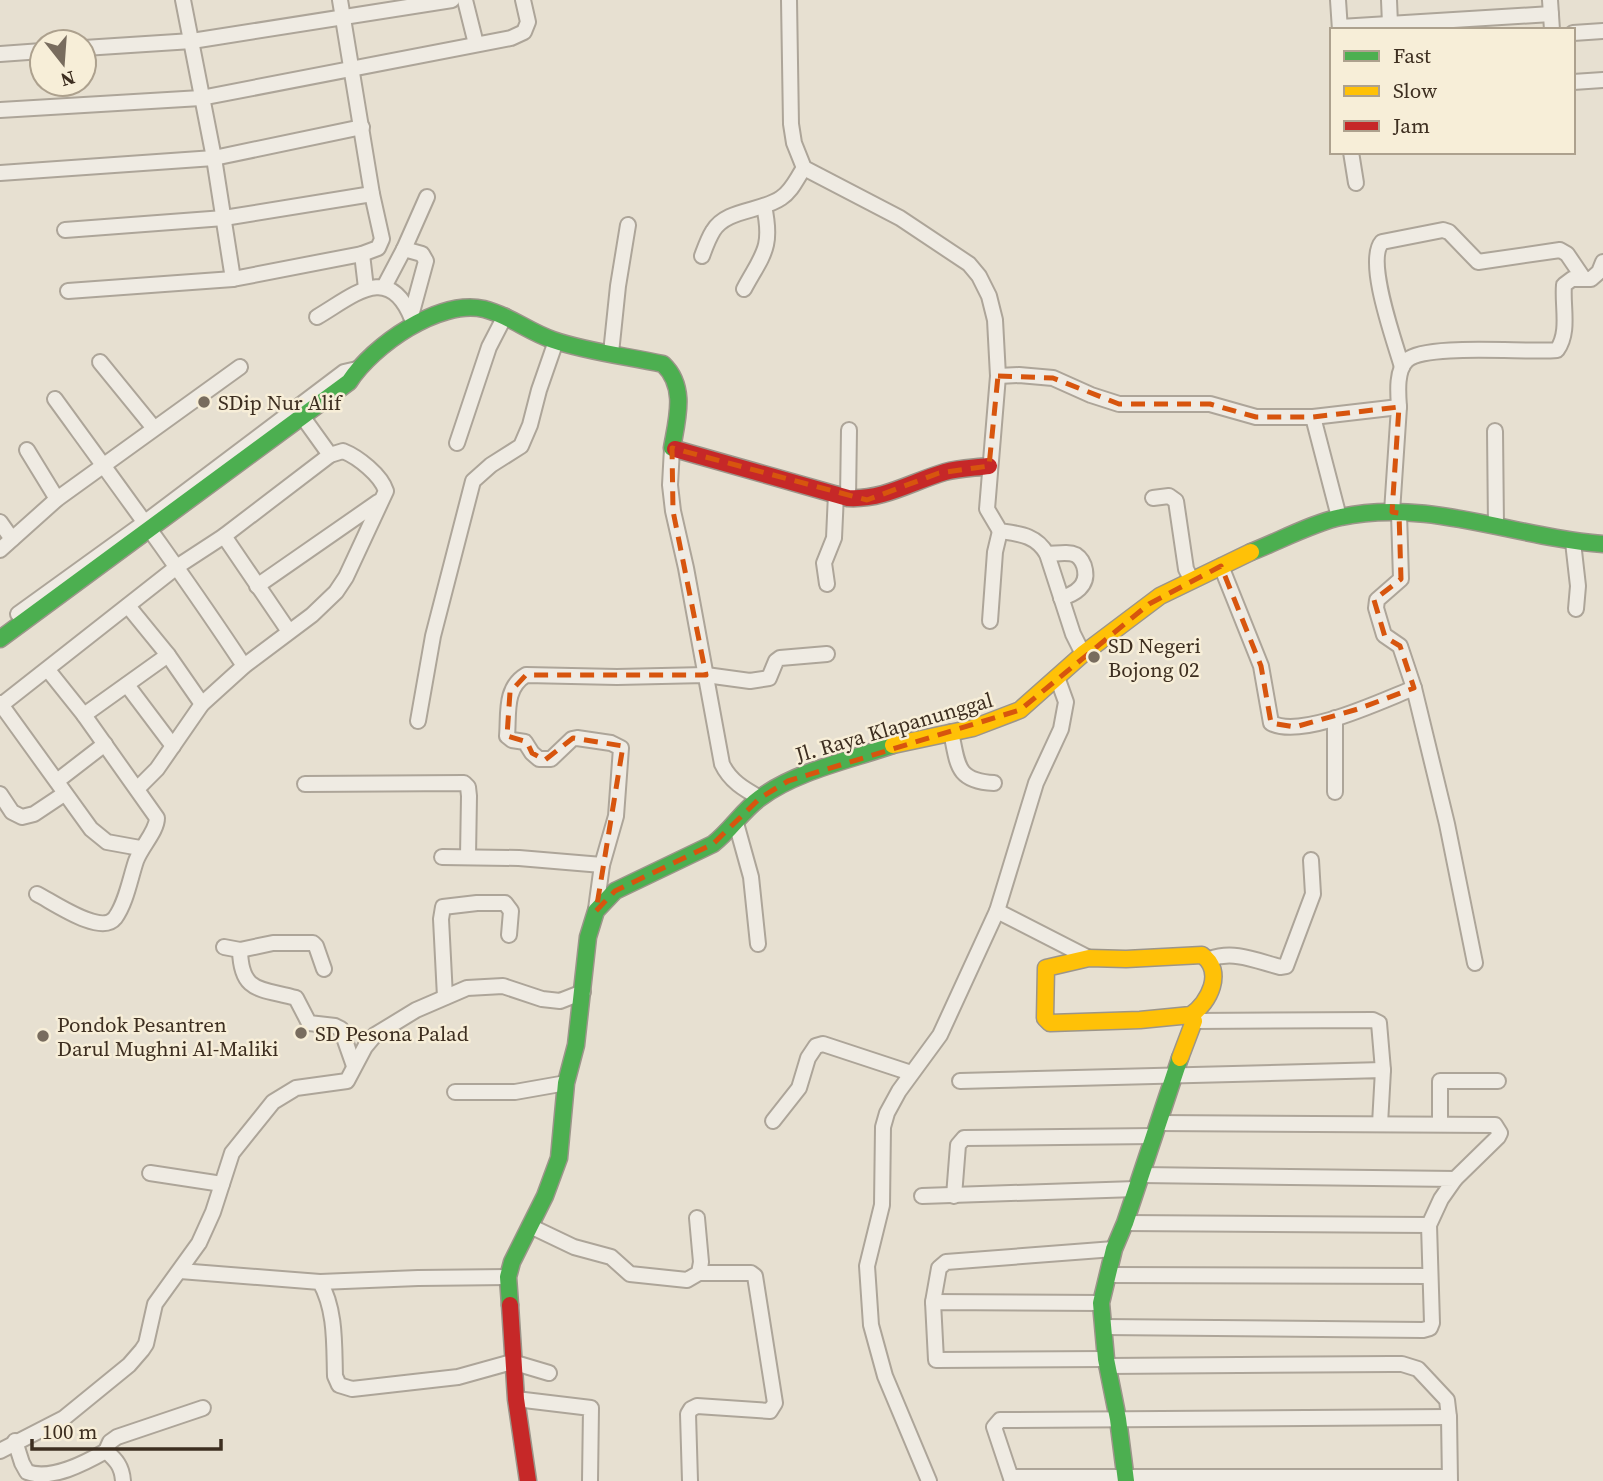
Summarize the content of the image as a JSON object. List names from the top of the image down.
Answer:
{
  "streets": {
    "street": ["Jl. Raya Klapanunggal"]
  },
  "places": [
    "SDip Nur Alif",
    "SD Negeri Bojong 02",
    "SD Pesona Palad",
    "Pondok Pesantren Darul Mughni Al-Maliki"
  ],
  "legend": ["Fast", "Slow", "Jam"],
  "scale_bar": "100 m",
  "north": "bottom"
}
